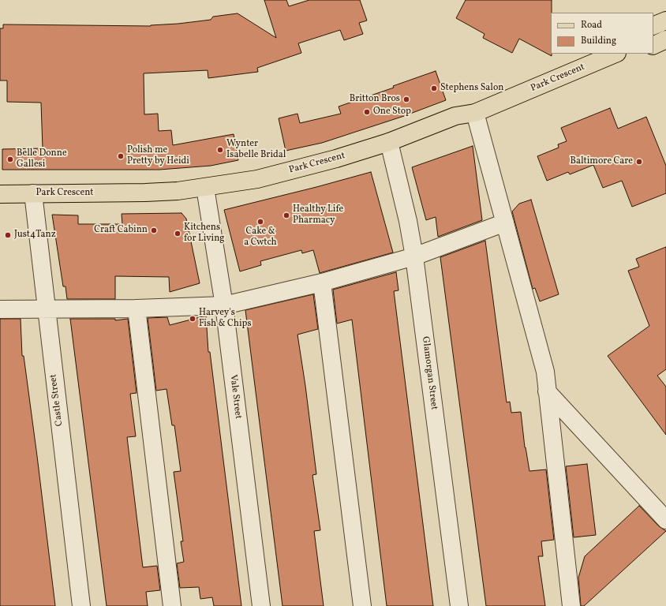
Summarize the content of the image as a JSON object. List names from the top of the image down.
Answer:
{
  "streets": {
    "main road": ["Park Crescent"],
    "street": ["Glamorgan Street", "Vale Street", "Castle Street"]
  },
  "crossings": [
    ["Park Crescent", "Glamorgan Street"],
    ["Park Crescent", "Vale Street"],
    ["Park Crescent", "Castle Street"]
  ],
  "places": [
    "Stephens Salon",
    "Britton Bros",
    "One Stop",
    "Wynter Isabelle Bridal",
    "Polish me Pretty by Heidi",
    "Belle Donne Gallesi",
    "Baltimore Care",
    "Healthy Life Pharmacy",
    "Cake & a Cwtch",
    "Craft Cabinn",
    "Kitchens for Living",
    "Just4Tanz",
    "Harvey's Fish & Chips"
  ],
  "legend": ["Road", "Building"]
}
